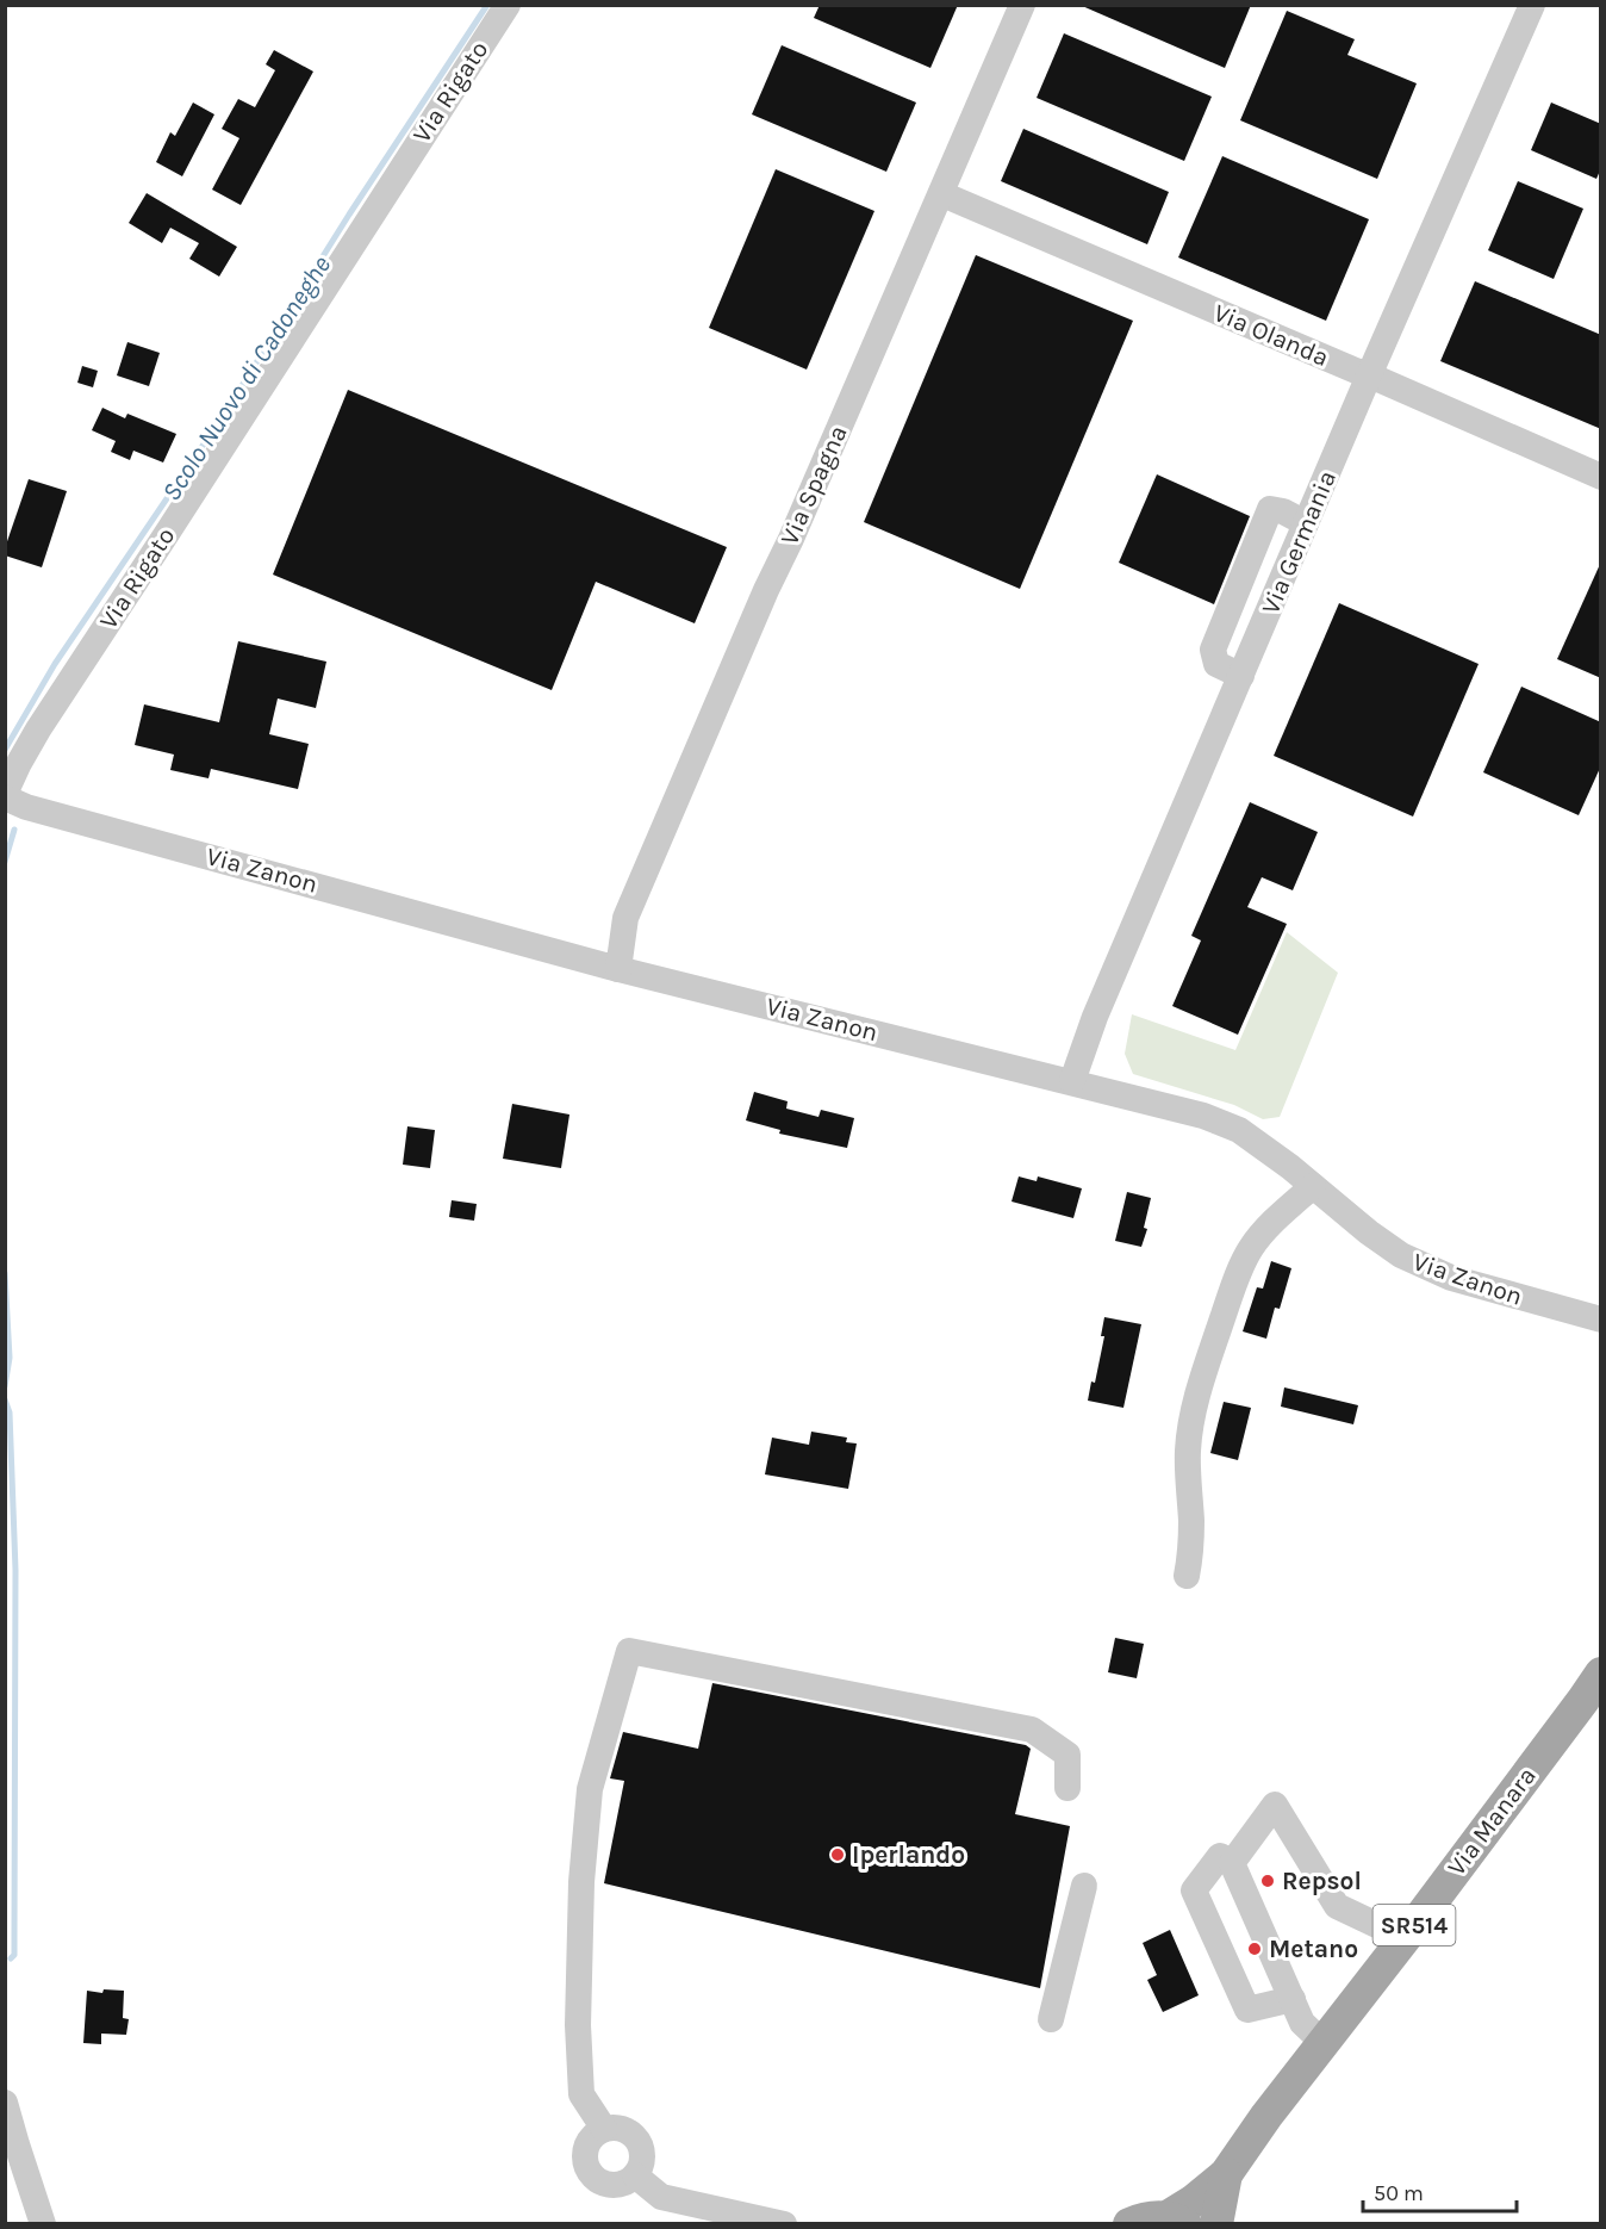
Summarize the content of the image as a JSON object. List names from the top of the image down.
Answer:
{
  "streets": {
    "main road": ["Via Manara", "SR514"],
    "street": [
      "Via Rigato",
      "Via Olanda",
      "Via Spagna",
      "Via Germania",
      "Via Zanon"
    ]
  },
  "crossings": [
    ["Via Rigato", "Via Zanon"],
    ["Via Olanda", "Via Spagna"],
    ["Via Olanda", "Via Germania"],
    ["Via Spagna", "Via Zanon"],
    ["Via Germania", "Via Zanon"],
    ["Via Manara", "SR514"]
  ],
  "water": ["Scolo Nuovo di Cadoneghe"],
  "places": ["Iperlando", "Repsol", "Metano"],
  "scale_bar": "50 m"
}
